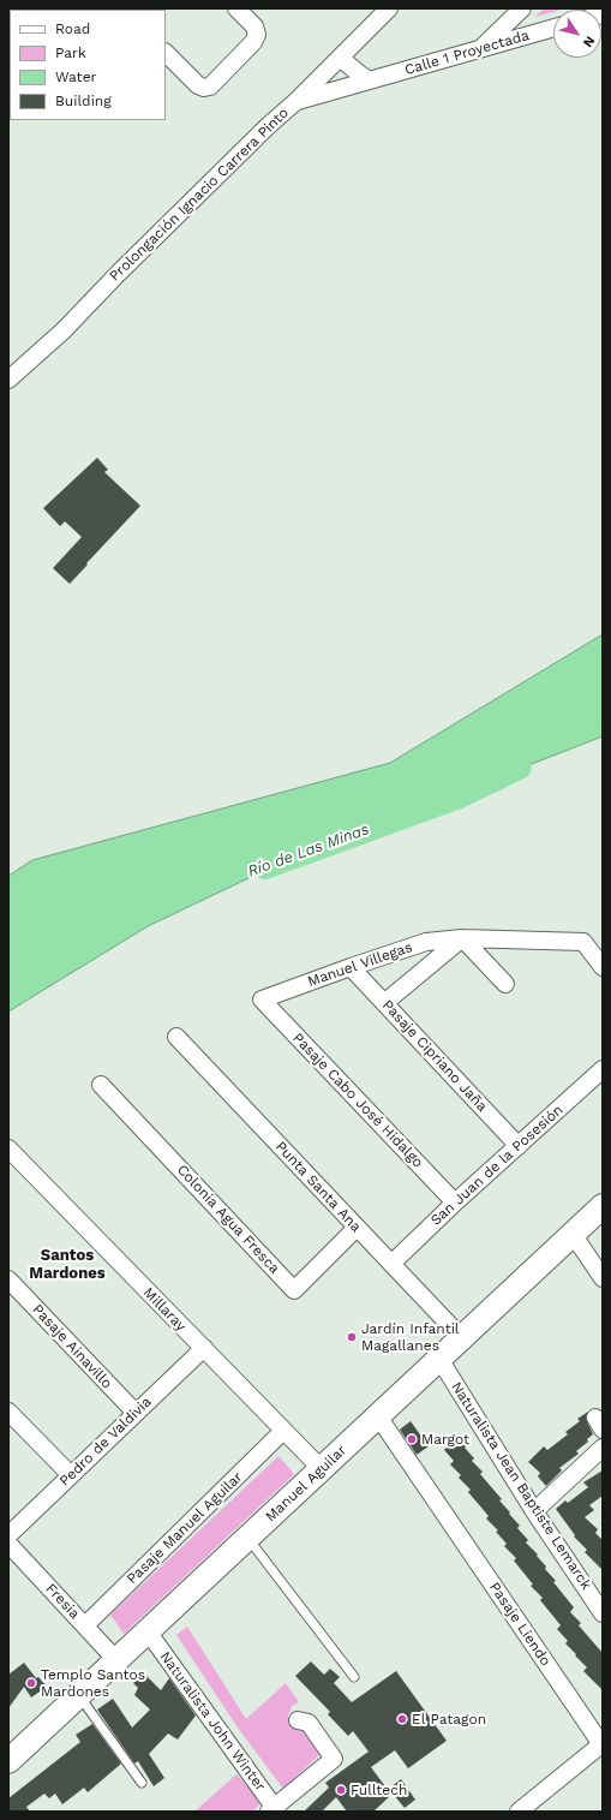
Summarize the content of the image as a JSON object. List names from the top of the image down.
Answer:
{
  "streets": {
    "street": [
      "Calle 1 Proyectada",
      "Prolongación Ignacio Carrera Pinto",
      "Manuel Villegas",
      "Pasaje Cipriano Jaña",
      "Pasaje Cabo José Hidalgo",
      "San Juan de la Posesión",
      "Punta Santa Ana",
      "Colonia Agua Fresca",
      "Millaray",
      "Pasaje Ainavillo",
      "Pedro de Valdivia",
      "Manuel Aguilar",
      "Naturalista Jean Baptiste Lemarck",
      "Pasaje Manuel Aguilar",
      "Fresia",
      "Pasaje Liendo",
      "Naturalista John Winter"
    ]
  },
  "crossings": [
    ["Calle 1 Proyectada", "Prolongación Ignacio Carrera Pinto"],
    ["Manuel Villegas", "Pasaje Cipriano Jaña"],
    ["Manuel Villegas", "Pasaje Cabo José Hidalgo"],
    ["Pasaje Cipriano Jaña", "San Juan de la Posesión"],
    ["Pasaje Cabo José Hidalgo", "San Juan de la Posesión"],
    ["San Juan de la Posesión", "Punta Santa Ana"],
    ["Punta Santa Ana", "Colonia Agua Fresca"],
    ["Punta Santa Ana", "Manuel Aguilar"],
    ["Millaray", "Pedro de Valdivia"],
    ["Millaray", "Manuel Aguilar"],
    ["Millaray", "Pasaje Manuel Aguilar"],
    ["Pasaje Ainavillo", "Pedro de Valdivia"],
    ["Manuel Aguilar", "Naturalista Jean Baptiste Lemarck"],
    ["Manuel Aguilar", "Fresia"],
    ["Manuel Aguilar", "Pasaje Liendo"],
    ["Manuel Aguilar", "Naturalista John Winter"],
    ["Pasaje Manuel Aguilar", "Fresia"]
  ],
  "districts": ["Santos Mardones"],
  "water": ["Río de Las Minas"],
  "places": [
    "Jardín Infantil Magallanes",
    "Margot",
    "Templo Santos Mardones",
    "El Patagon",
    "Fulltech"
  ],
  "legend": [
    "Road",
    "Park",
    "Water",
    "Building"
  ],
  "north": "bottom right"
}
